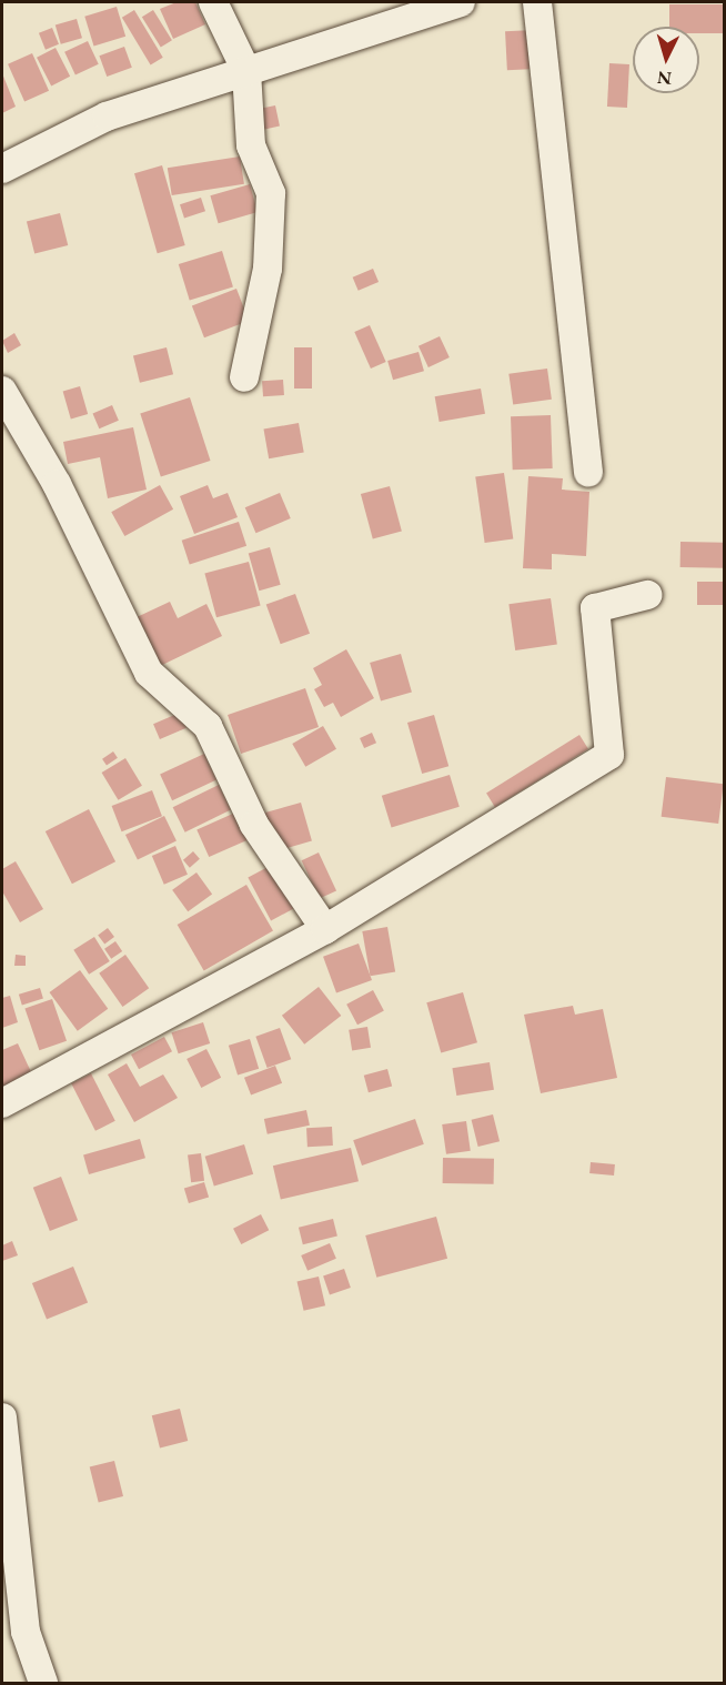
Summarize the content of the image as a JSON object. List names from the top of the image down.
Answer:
{
  "north": "bottom"
}
